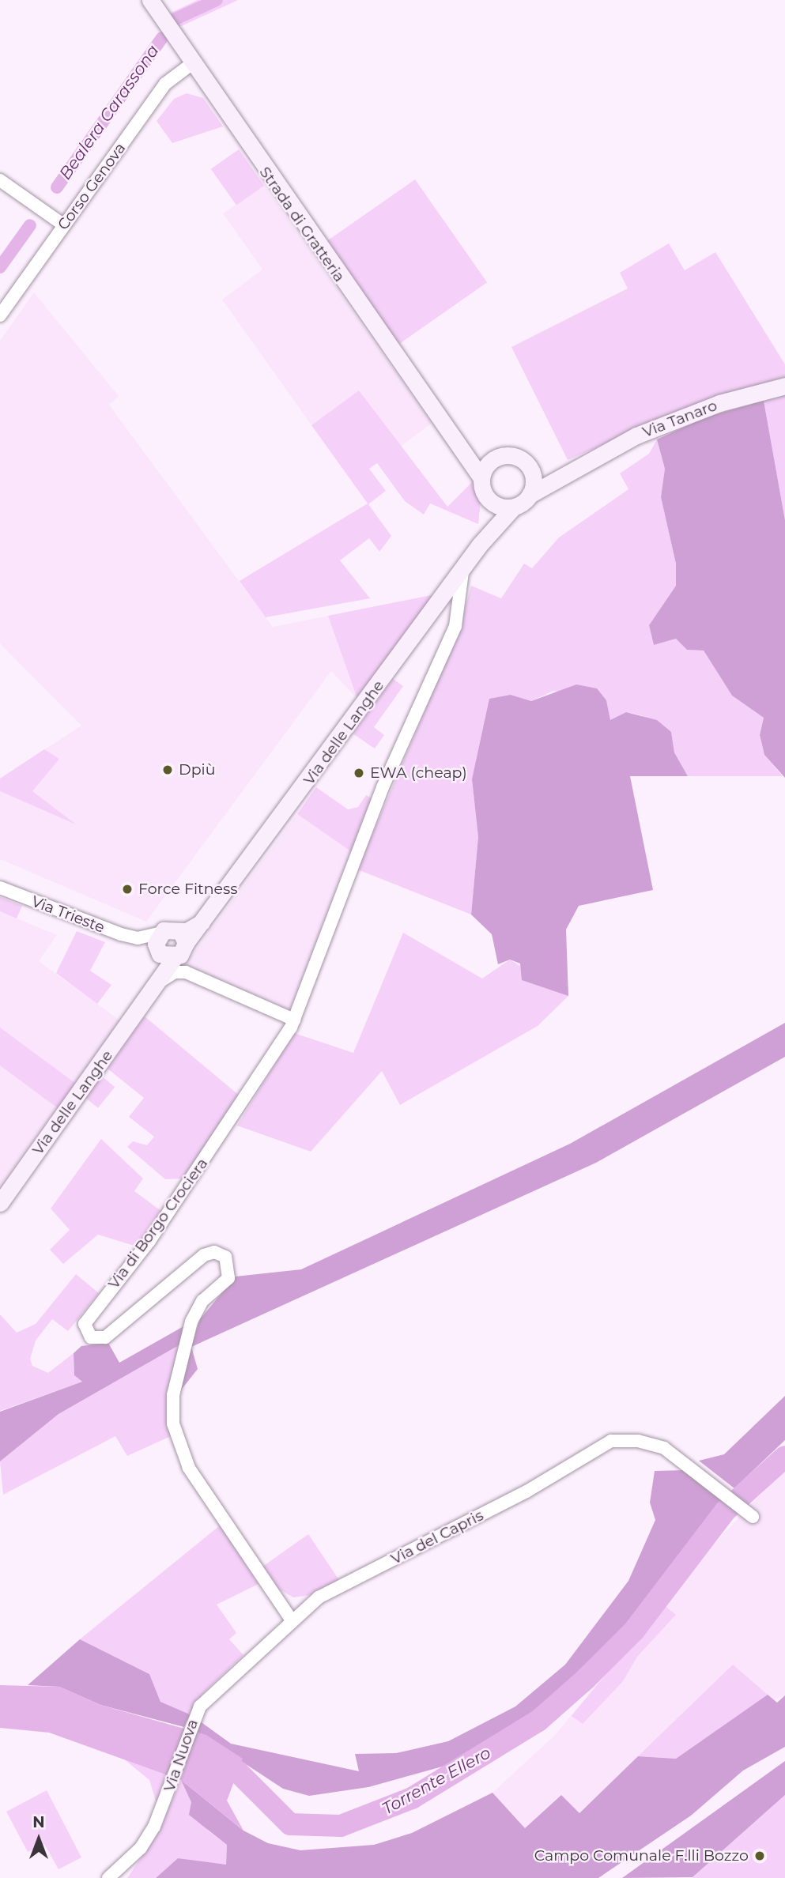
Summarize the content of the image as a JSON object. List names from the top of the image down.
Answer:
{
  "streets": {
    "main road": ["Strada di Gratteria", "Via Tanaro", "Via delle Langhe"],
    "street": [
      "Corso Genova",
      "Via Trieste",
      "Via di Borgo Crociera",
      "Via del Capris",
      "Via Nuova"
    ]
  },
  "crossings": [
    ["Corso Genova", "Strada di Gratteria"],
    ["Strada di Gratteria", "Via Tanaro"],
    ["Strada di Gratteria", "Via delle Langhe"],
    ["Via Tanaro", "Via delle Langhe"],
    ["Via delle Langhe", "Via Trieste"],
    ["Via delle Langhe", "Via di Borgo Crociera"],
    ["Via di Borgo Crociera", "Via del Capris"],
    ["Via di Borgo Crociera", "Via Nuova"],
    ["Via del Capris", "Via Nuova"]
  ],
  "water": ["Bealera Carassona", "Torrente Ellero"],
  "places": [
    "Dpiù",
    "EWA (cheap)",
    "Force Fitness",
    "Campo Comunale F.lli Bozzo"
  ],
  "north": "top"
}
